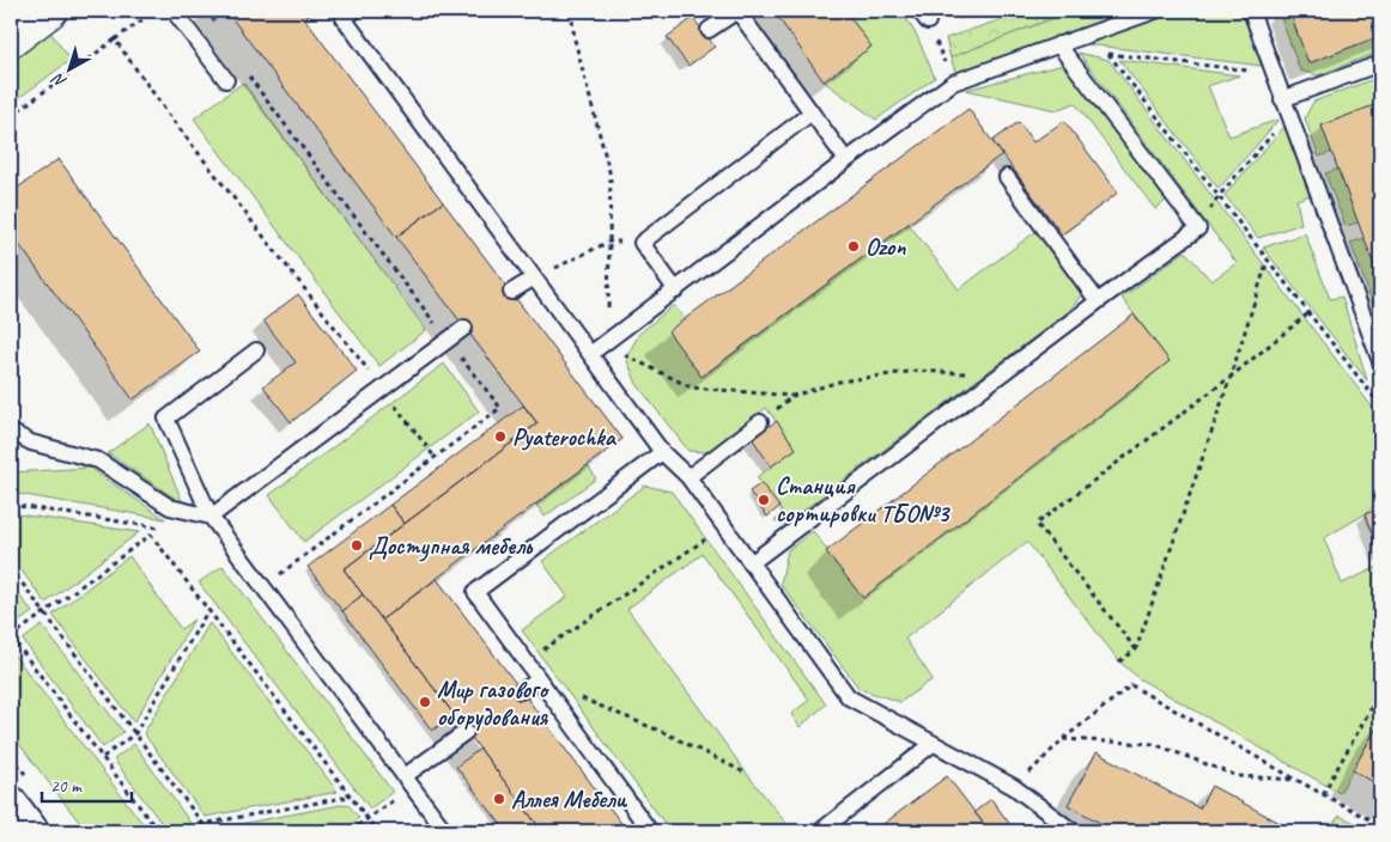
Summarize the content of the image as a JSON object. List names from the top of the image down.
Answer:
{
  "places": [
    "Ozon",
    "Pyaterochka",
    "Станция сортировки ТБО№3",
    "Доступная мебель",
    "Мир газового оборудования",
    "Аллея Мебели"
  ],
  "scale_bar": "20 m",
  "north": "bottom left"
}
